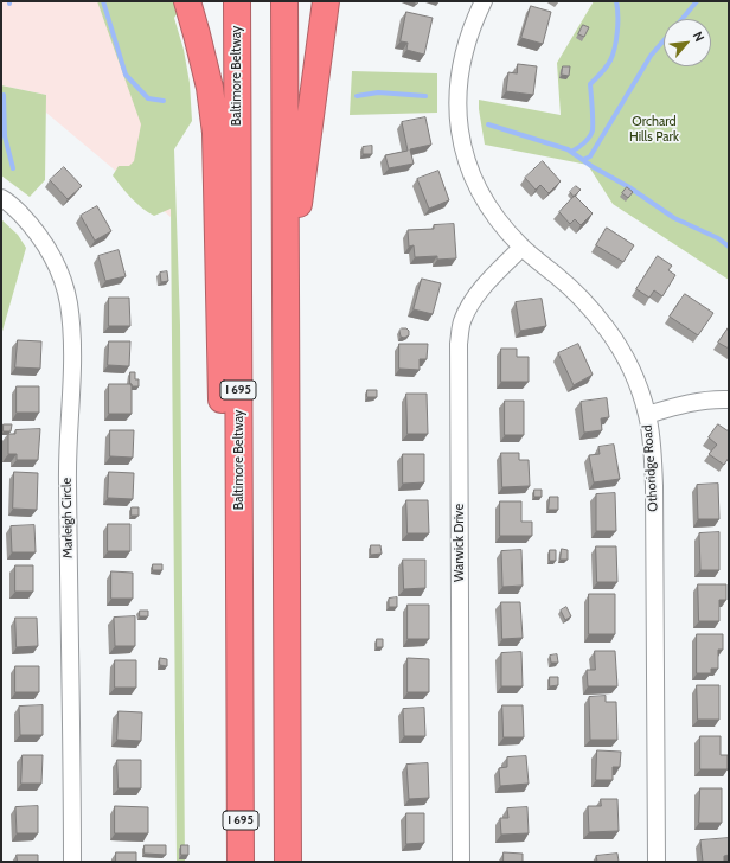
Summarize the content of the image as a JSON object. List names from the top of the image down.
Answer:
{
  "streets": {
    "highway": ["Baltimore Beltway", "I 695"],
    "street": ["Othoridge Road", "Marleigh Circle", "Warwick Drive"]
  },
  "crossings": [
    ["Othoridge Road", "Warwick Drive"]
  ],
  "parks": ["Orchard Hills Park"],
  "north": "top right"
}
